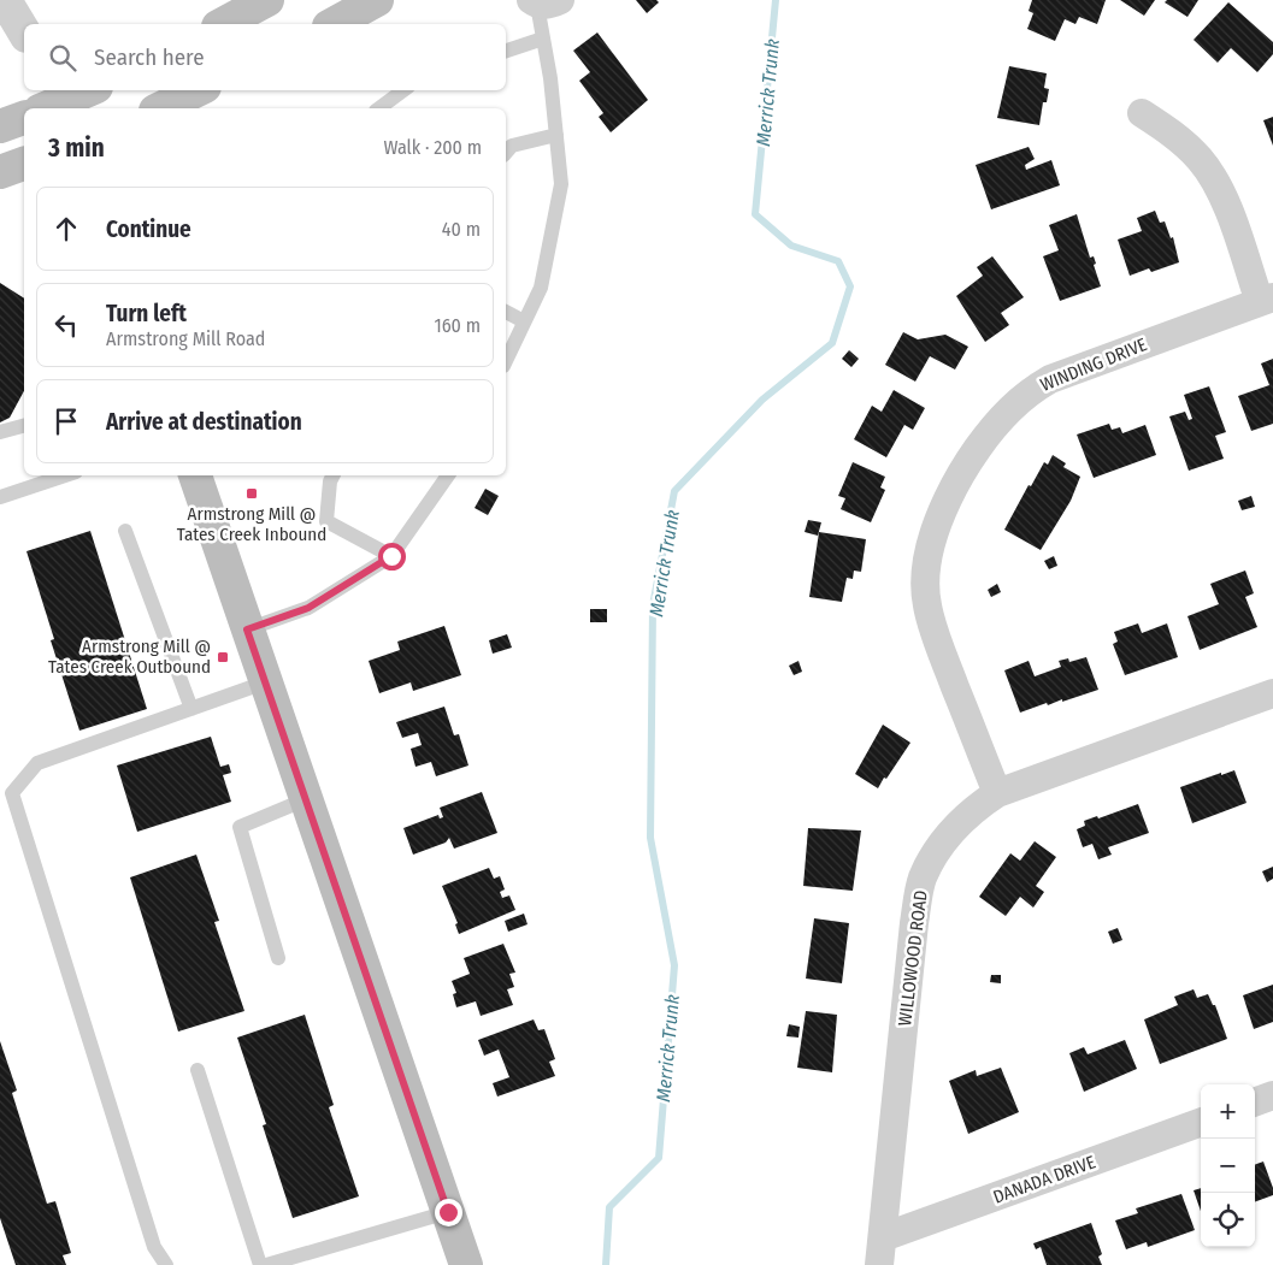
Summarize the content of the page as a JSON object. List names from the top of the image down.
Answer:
{
  "streets": {
    "street": ["WINDING DRIVE", "WILLOWOOD ROAD", "DANADA DRIVE"]
  },
  "crossings": [
    ["WINDING DRIVE", "WILLOWOOD ROAD"],
    ["WILLOWOOD ROAD", "DANADA DRIVE"]
  ],
  "water": ["Merrick Trunk"],
  "places": {
    "transit": ["Armstrong Mill @ Tates Creek Inbound", "Armstrong Mill @ Tates Creek Outbound"]
  },
  "page": {
    "search": "Search here",
    "heading": ["3 min", "Walk · 200 m"],
    "list": [
      ["Continue", "40 m"],
      ["Turn left", "Armstrong Mill Road", "160 m"],
      "Arrive at destination"
    ],
    "map_buttons": ["+", "−"]
  }
}
